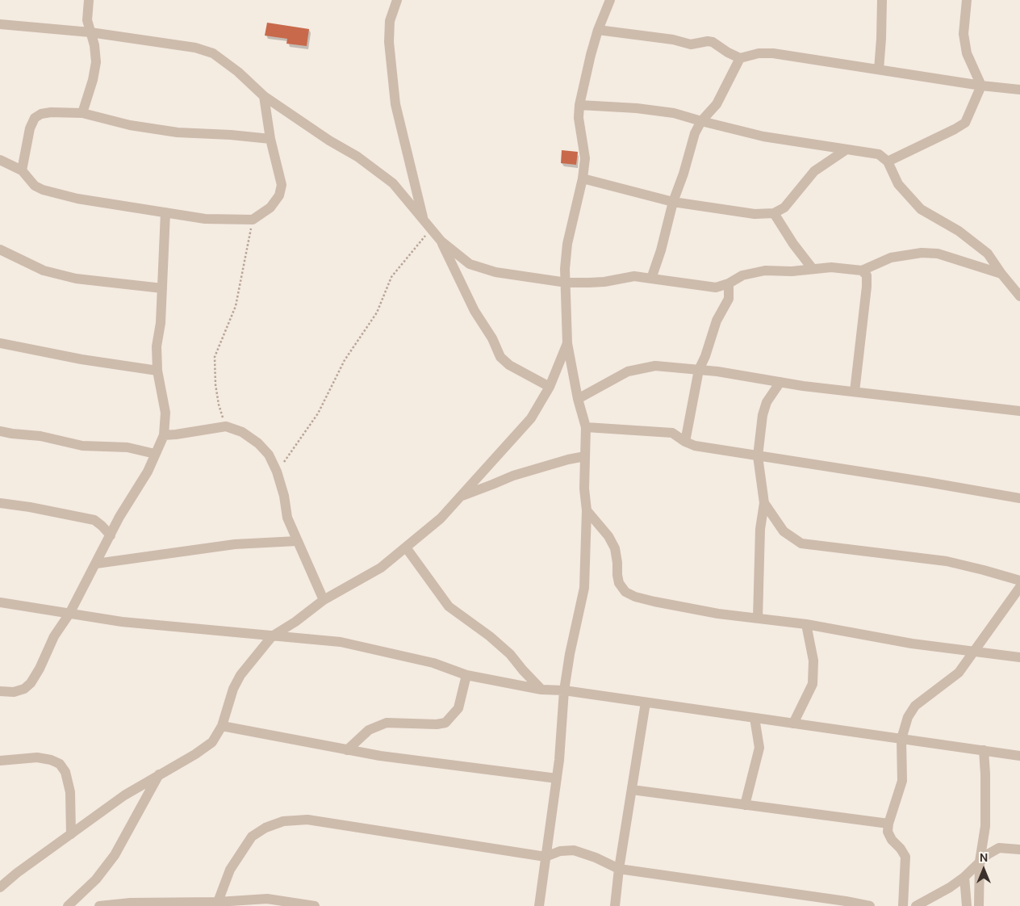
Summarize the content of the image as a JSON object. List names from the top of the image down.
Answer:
{
  "north": "top"
}
